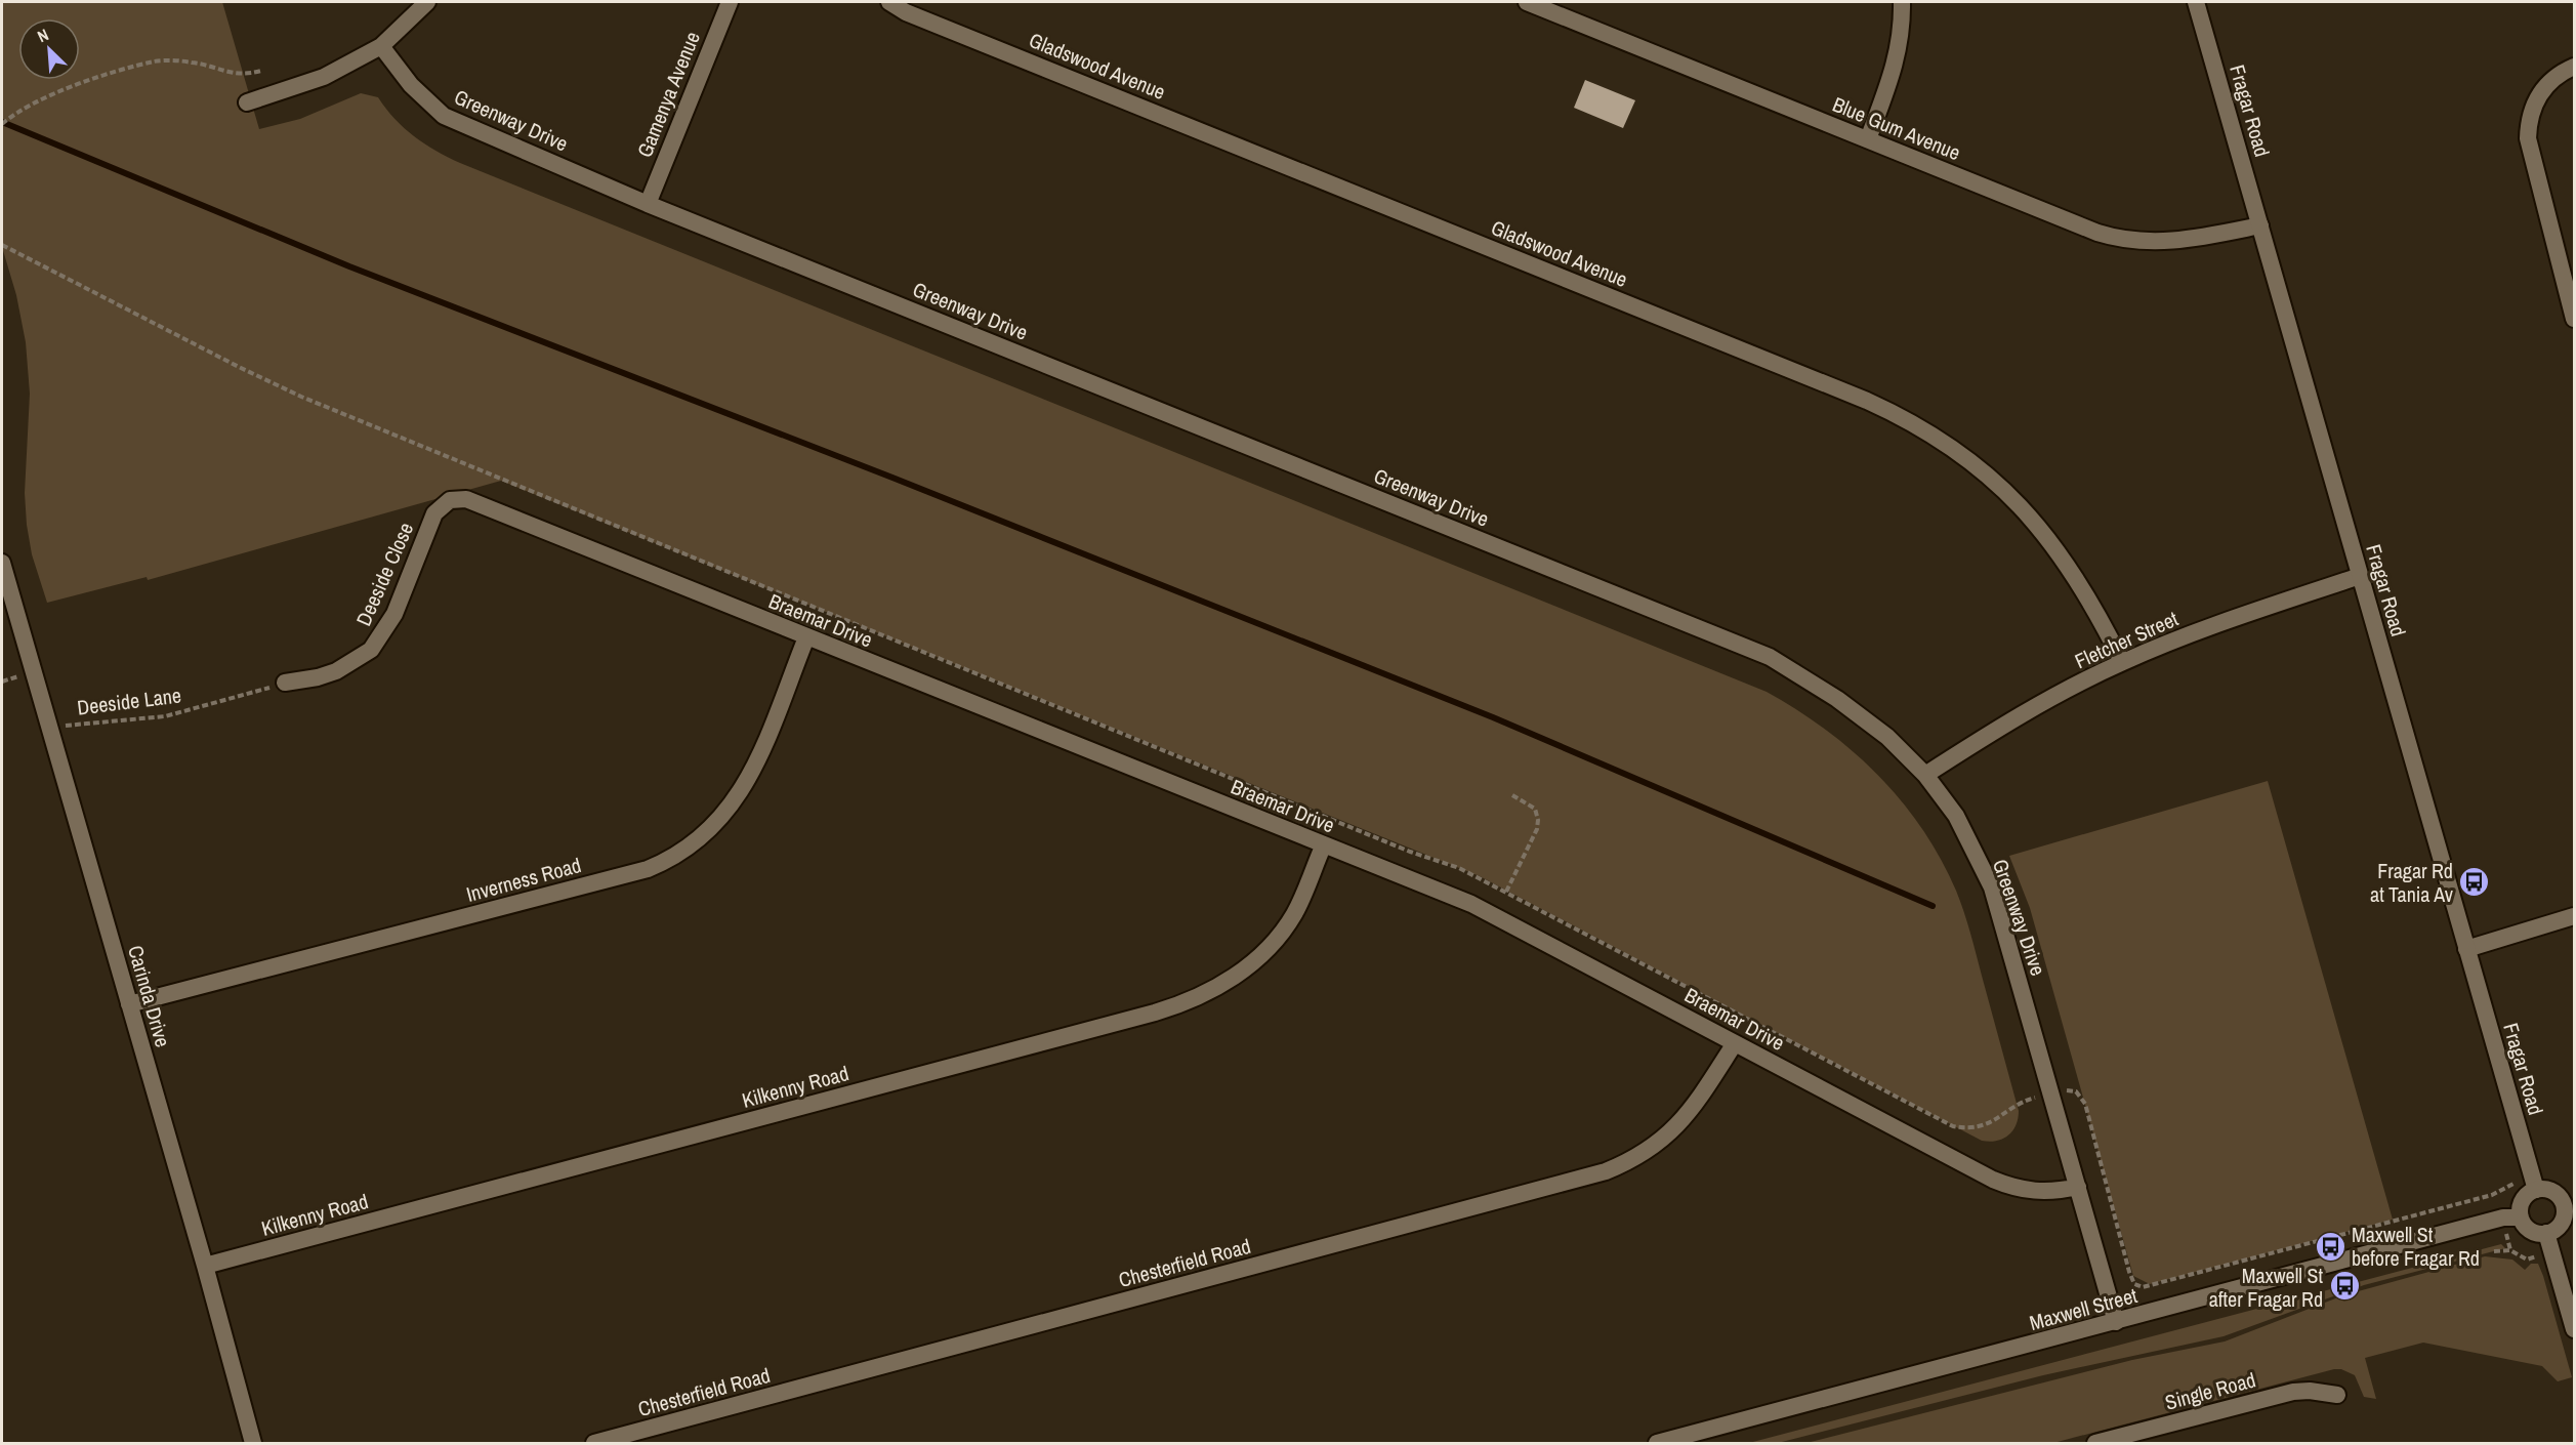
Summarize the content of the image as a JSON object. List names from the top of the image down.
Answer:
{
  "streets": {
    "street": [
      "Gladswood Avenue",
      "Gamenya Avenue",
      "Fragar Road",
      "Greenway Drive",
      "Blue Gum Avenue",
      "Deeside Close",
      "Braemar Drive",
      "Fletcher Street",
      "Inverness Road",
      "Carinda Drive",
      "Kilkenny Road",
      "Chesterfield Road",
      "Maxwell Street",
      "Single Road"
    ],
    "path": ["Deeside Lane"]
  },
  "crossings": [
    ["Gladswood Avenue", "Fletcher Street"],
    ["Gamenya Avenue", "Greenway Drive"],
    ["Fragar Road", "Blue Gum Avenue"],
    ["Fragar Road", "Fletcher Street"],
    ["Fragar Road", "Maxwell Street"],
    ["Greenway Drive", "Braemar Drive"],
    ["Greenway Drive", "Fletcher Street"],
    ["Greenway Drive", "Maxwell Street"],
    ["Deeside Close", "Braemar Drive"],
    ["Deeside Close", "Deeside Lane"],
    ["Braemar Drive", "Inverness Road"],
    ["Braemar Drive", "Kilkenny Road"],
    ["Braemar Drive", "Chesterfield Road"],
    ["Deeside Lane", "Carinda Drive"],
    ["Inverness Road", "Carinda Drive"],
    ["Carinda Drive", "Kilkenny Road"]
  ],
  "places": {
    "bus stop": ["Fragar Rd at Tania Av", "Maxwell St before Fragar Rd", "Maxwell St after Fragar Rd"]
  },
  "north": "top left"
}
